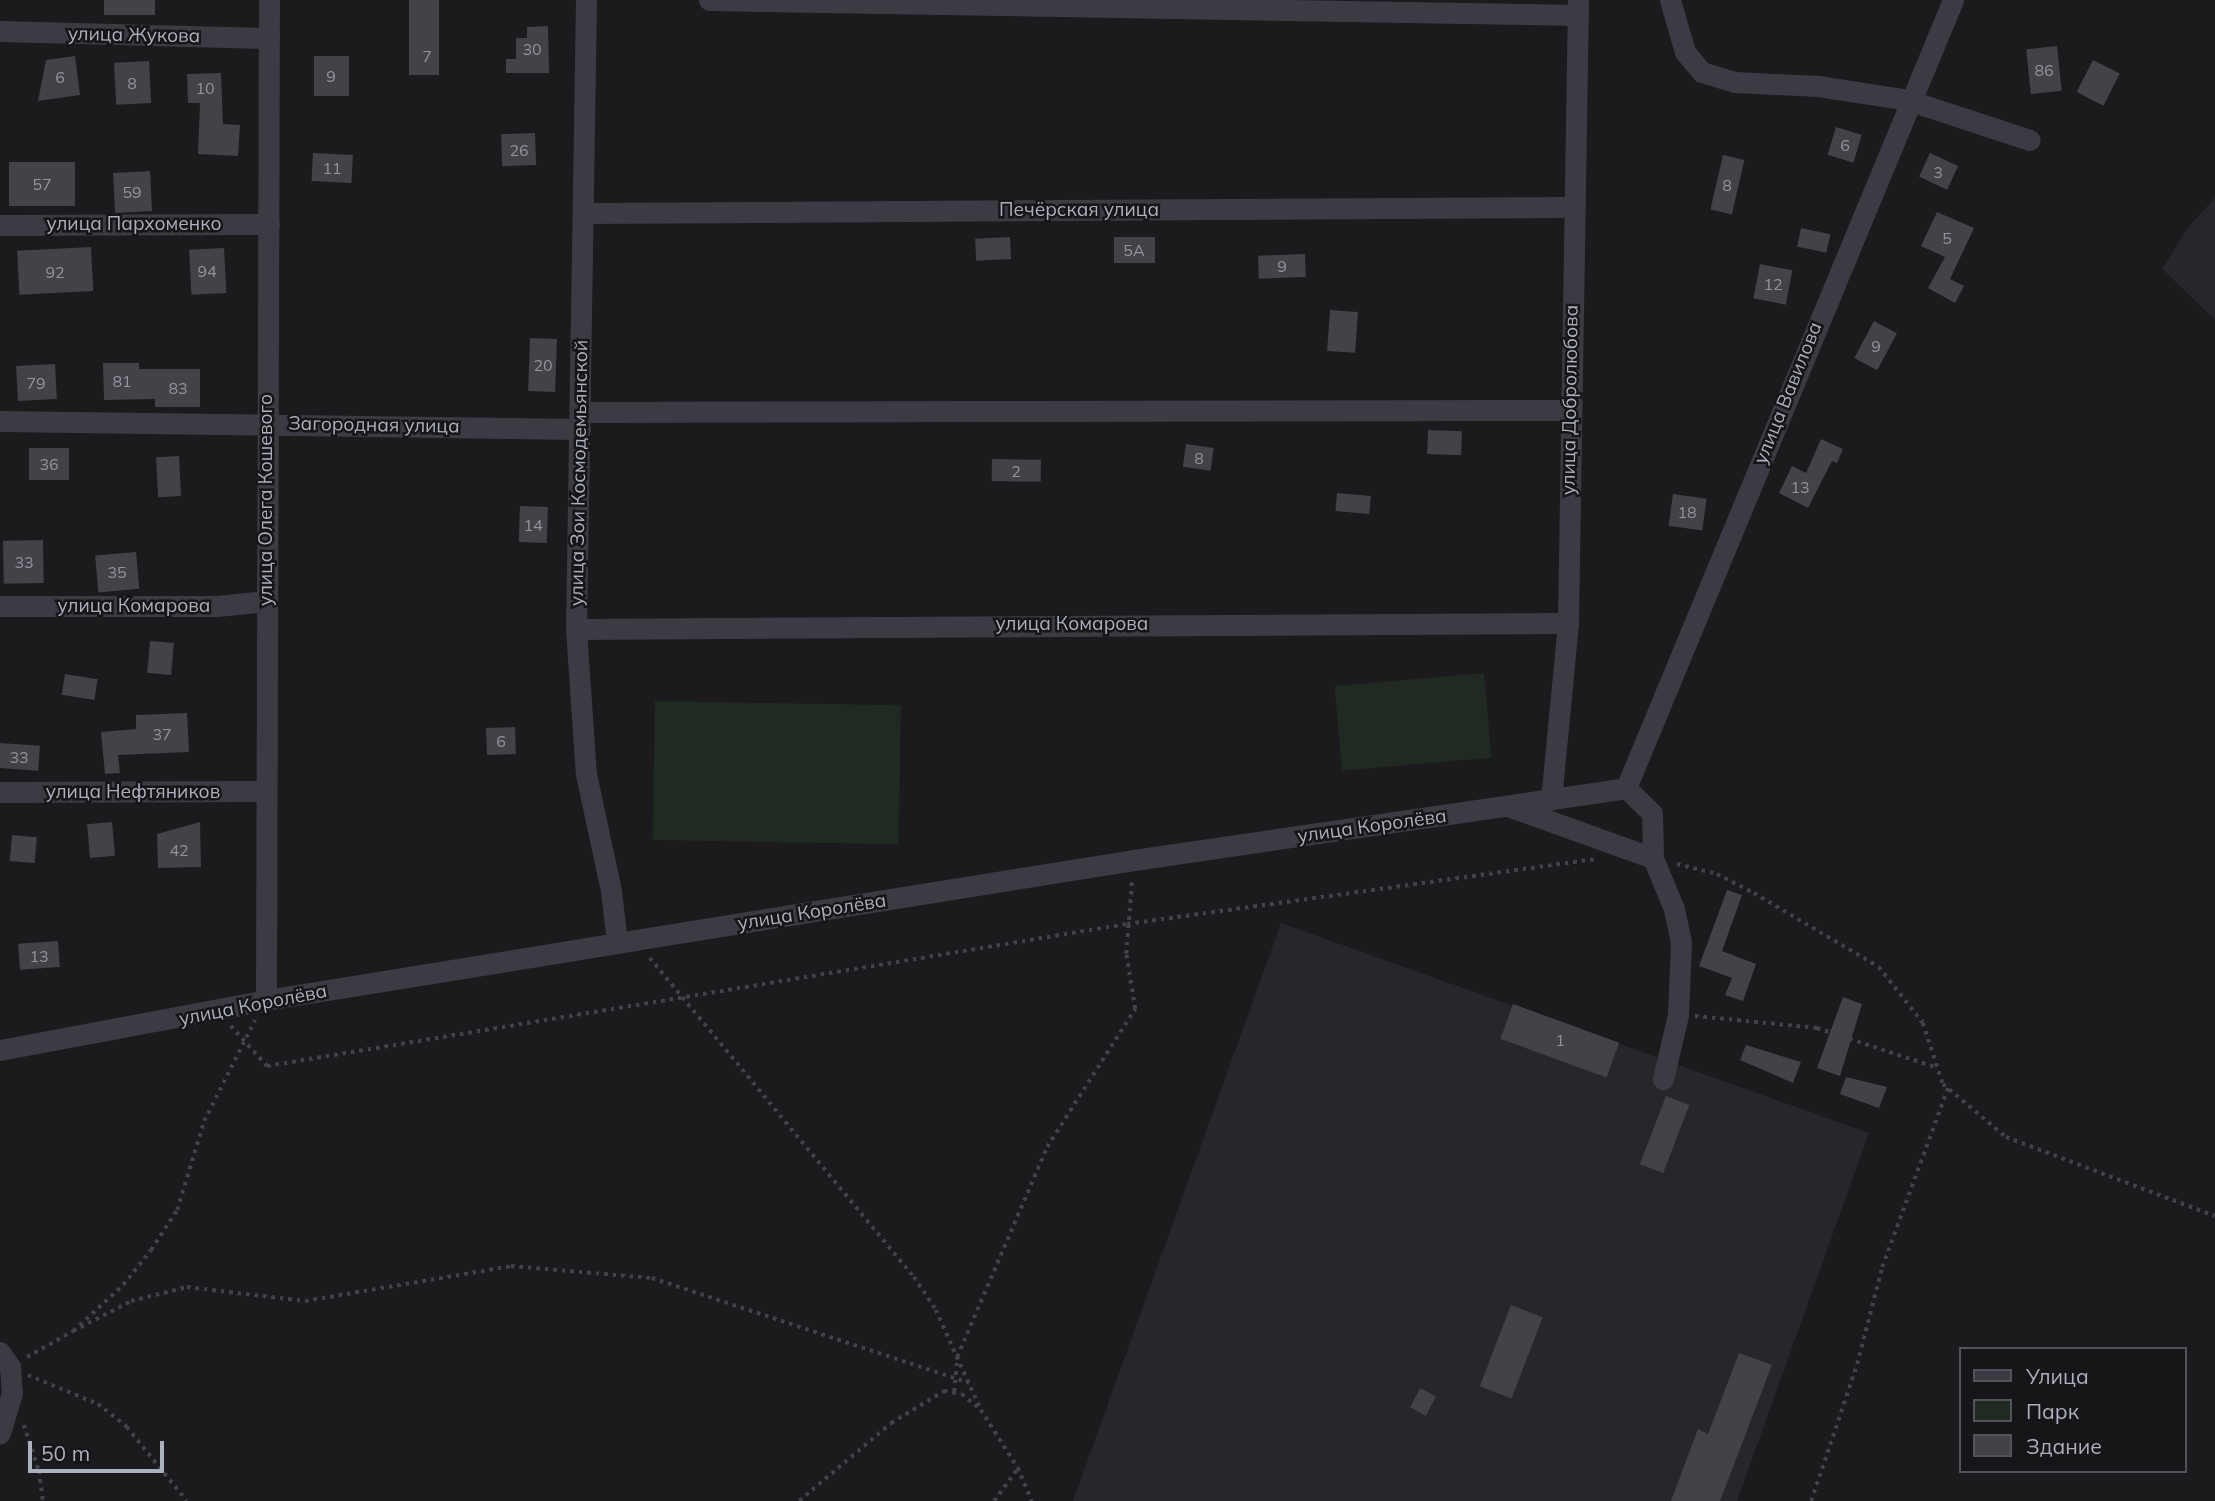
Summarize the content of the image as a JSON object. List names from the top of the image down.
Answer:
{
  "streets": {
    "street": [
      "улица Жукова",
      "Печёрская улица",
      "улица Пархоменко",
      "улица Вавилова",
      "улица Добролюбова",
      "Загородная улица",
      "улица Зои Космодемьянской",
      "улица Олега Кошевого",
      "улица Комарова",
      "улица Нефтяников",
      "улица Королёва"
    ]
  },
  "crossings": [
    ["улица Жукова", "улица Олега Кошевого"],
    ["Печёрская улица", "улица Добролюбова"],
    ["Печёрская улица", "улица Зои Космодемьянской"],
    ["улица Пархоменко", "улица Олега Кошевого"],
    ["улица Вавилова", "улица Королёва"],
    ["улица Добролюбова", "улица Комарова"],
    ["улица Добролюбова", "улица Королёва"],
    ["Загородная улица", "улица Зои Космодемьянской"],
    ["Загородная улица", "улица Олега Кошевого"],
    ["улица Зои Космодемьянской", "улица Комарова"],
    ["улица Зои Космодемьянской", "улица Королёва"],
    ["улица Олега Кошевого", "улица Комарова"],
    ["улица Олега Кошевого", "улица Нефтяников"],
    ["улица Олега Кошевого", "улица Королёва"]
  ],
  "house_numbers": [
    "30",
    "7",
    "86",
    "9",
    "6",
    "8",
    "10",
    "6",
    "26",
    "11",
    "3",
    "57",
    "8",
    "59",
    "5",
    "5А",
    "9",
    "94",
    "92",
    "12",
    "9",
    "20",
    "81",
    "79",
    "83",
    "8",
    "36",
    "2",
    "13",
    "18",
    "14",
    "33",
    "35",
    "37",
    "6",
    "33",
    "42",
    "13",
    "1"
  ],
  "legend": ["Улица", "Парк", "Здание"],
  "scale_bar": "50 m"
}
